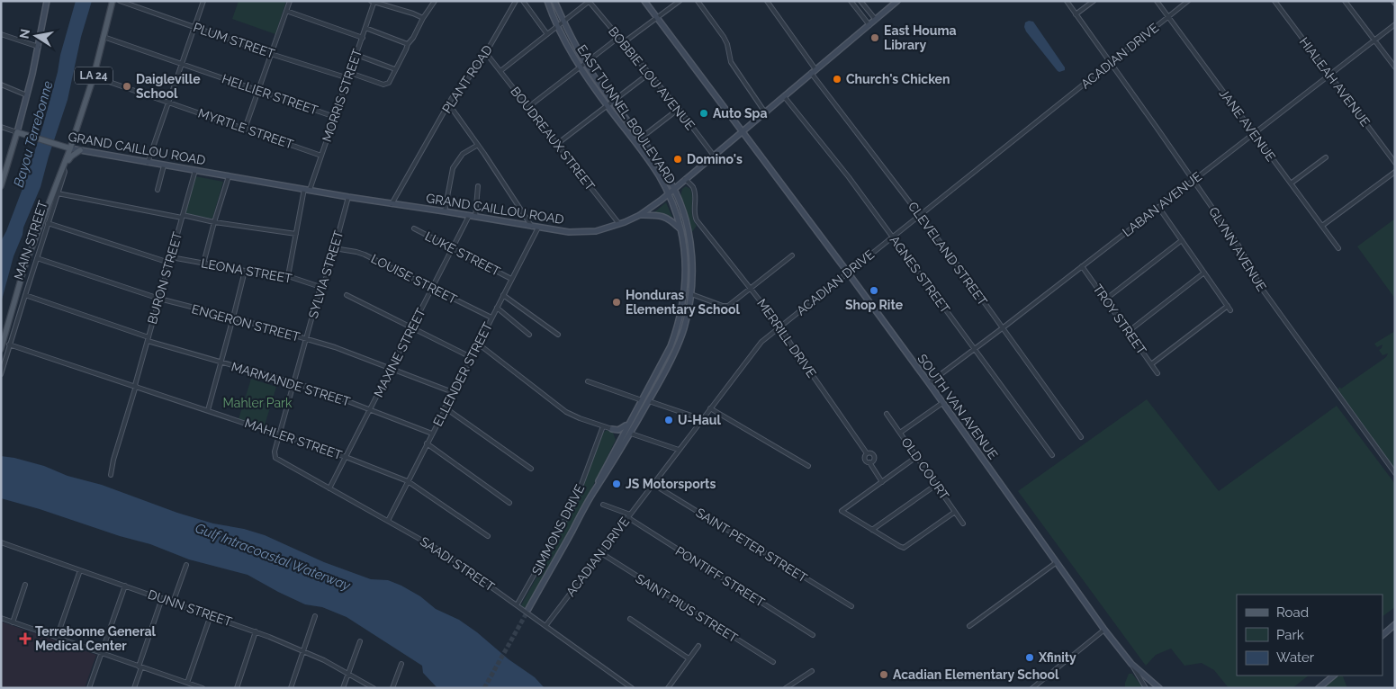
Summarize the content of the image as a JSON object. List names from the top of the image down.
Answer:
{
  "streets": {
    "main road": [
      "LA 24",
      "EAST TUNNEL BOULEVARD",
      "GRAND CAILLOU ROAD",
      "MAIN STREET",
      "SOUTH VAN AVENUE"
    ],
    "street": [
      "PLUM STREET",
      "ACADIAN DRIVE",
      "BOBBIE LOU AVENUE",
      "PLANT ROAD",
      "HIALEAH AVENUE",
      "HELLIER STREET",
      "MORRIS STREET",
      "JANE AVENUE",
      "MYRTLE STREET",
      "BOUDREAUX STREET",
      "LABAN AVENUE",
      "GLYNN AVENUE",
      "LUKE STREET",
      "CLEVELAND STREET",
      "LEONA STREET",
      "SYLVIA STREET",
      "AGNES STREET",
      "BURON STREET",
      "LOUISE STREET",
      "TROY STREET",
      "ENGERON STREET",
      "MERRILL DRIVE",
      "MAXINE STREET",
      "ELLENDER STREET",
      "MARMANDE STREET",
      "MAHLER STREET",
      "OLD COURT",
      "SIMMONS DRIVE",
      "SAINT PETER STREET",
      "SAADI STREET",
      "PONTIFF STREET",
      "DUNN STREET",
      "SAINT PIUS STREET"
    ]
  },
  "crossings": [
    ["PLUM STREET", "MORRIS STREET"],
    ["ACADIAN DRIVE", "JANE AVENUE"],
    ["ACADIAN DRIVE", "GLYNN AVENUE"],
    ["ACADIAN DRIVE", "CLEVELAND STREET"],
    ["ACADIAN DRIVE", "AGNES STREET"],
    ["ACADIAN DRIVE", "MERRILL DRIVE"],
    ["ACADIAN DRIVE", "SOUTH VAN AVENUE"],
    ["ACADIAN DRIVE", "SAINT PETER STREET"],
    ["ACADIAN DRIVE", "SAADI STREET"],
    ["ACADIAN DRIVE", "PONTIFF STREET"],
    ["ACADIAN DRIVE", "SAINT PIUS STREET"],
    ["BOBBIE LOU AVENUE", "GRAND CAILLOU ROAD"],
    ["PLANT ROAD", "BOUDREAUX STREET"],
    ["PLANT ROAD", "GRAND CAILLOU ROAD"],
    ["HIALEAH AVENUE", "LABAN AVENUE"],
    ["HELLIER STREET", "MORRIS STREET"],
    ["HELLIER STREET", "MAIN STREET"],
    ["MORRIS STREET", "MYRTLE STREET"],
    ["MORRIS STREET", "GRAND CAILLOU ROAD"],
    ["MORRIS STREET", "LEONA STREET"],
    ["EAST TUNNEL BOULEVARD", "GRAND CAILLOU ROAD"],
    ["JANE AVENUE", "LABAN AVENUE"],
    ["MYRTLE STREET", "MAIN STREET"],
    ["BOUDREAUX STREET", "GRAND CAILLOU ROAD"],
    ["GRAND CAILLOU ROAD", "MAIN STREET"],
    ["GRAND CAILLOU ROAD", "CLEVELAND STREET"],
    ["GRAND CAILLOU ROAD", "SYLVIA STREET"],
    ["GRAND CAILLOU ROAD", "AGNES STREET"],
    ["GRAND CAILLOU ROAD", "BURON STREET"],
    ["GRAND CAILLOU ROAD", "MERRILL DRIVE"],
    ["GRAND CAILLOU ROAD", "MAXINE STREET"],
    ["GRAND CAILLOU ROAD", "ELLENDER STREET"],
    ["GRAND CAILLOU ROAD", "SOUTH VAN AVENUE"],
    ["LABAN AVENUE", "GLYNN AVENUE"],
    ["LABAN AVENUE", "CLEVELAND STREET"],
    ["LABAN AVENUE", "AGNES STREET"],
    ["LABAN AVENUE", "TROY STREET"],
    ["LABAN AVENUE", "SOUTH VAN AVENUE"],
    ["MAIN STREET", "ENGERON STREET"],
    ["MAIN STREET", "MARMANDE STREET"],
    ["MAIN STREET", "MAHLER STREET"],
    ["LUKE STREET", "MAXINE STREET"],
    ["LUKE STREET", "ELLENDER STREET"],
    ["LEONA STREET", "SYLVIA STREET"],
    ["LEONA STREET", "BURON STREET"],
    ["SYLVIA STREET", "LOUISE STREET"],
    ["SYLVIA STREET", "ENGERON STREET"],
    ["SYLVIA STREET", "MARMANDE STREET"],
    ["SYLVIA STREET", "MAHLER STREET"],
    ["SYLVIA STREET", "SAADI STREET"],
    ["BURON STREET", "ENGERON STREET"],
    ["BURON STREET", "MARMANDE STREET"],
    ["BURON STREET", "MAHLER STREET"],
    ["LOUISE STREET", "MAXINE STREET"],
    ["LOUISE STREET", "ELLENDER STREET"],
    ["ENGERON STREET", "MAXINE STREET"],
    ["ENGERON STREET", "ELLENDER STREET"],
    ["MAXINE STREET", "MARMANDE STREET"],
    ["MAXINE STREET", "MAHLER STREET"],
    ["MAXINE STREET", "SAADI STREET"],
    ["ELLENDER STREET", "MARMANDE STREET"],
    ["ELLENDER STREET", "MAHLER STREET"],
    ["ELLENDER STREET", "SAADI STREET"],
    ["SIMMONS DRIVE", "SAADI STREET"]
  ],
  "water": ["Bayou Terrebonne", "Gulf Intracoastal Waterway"],
  "parks": ["Mahler Park"],
  "places": {
    "other": [
      "East Houma Library",
      "Church's Chicken",
      "Daigleville School",
      "Auto Spa",
      "Domino's",
      "Shop Rite",
      "Honduras Elementary School",
      "U-Haul",
      "JS Motorsports",
      "Xfinity",
      "Acadian Elementary School"
    ],
    "health": ["Terrebonne General Medical Center"]
  },
  "legend": ["Road", "Park", "Water"],
  "north": "left"
}
